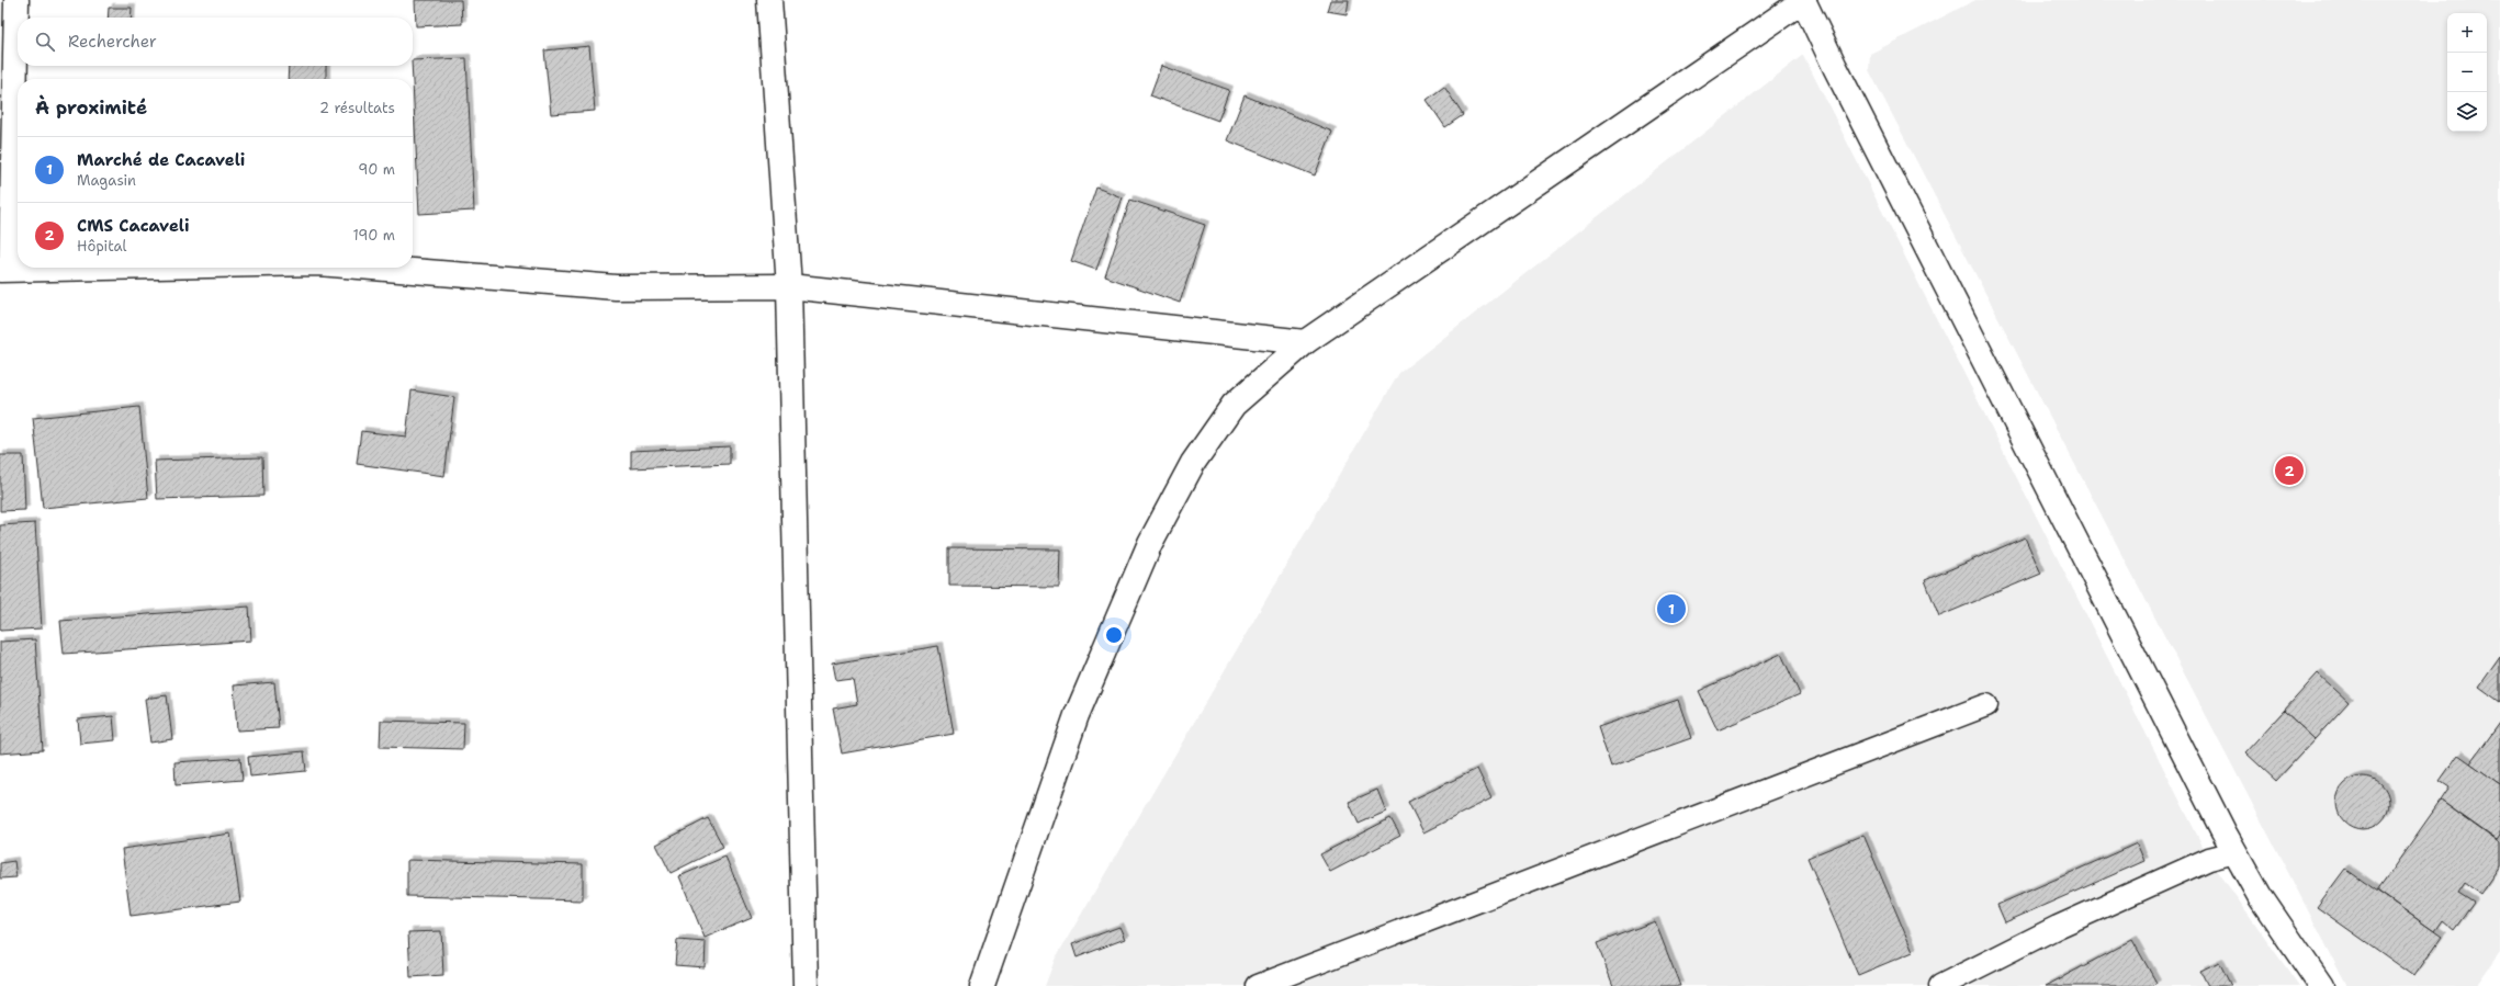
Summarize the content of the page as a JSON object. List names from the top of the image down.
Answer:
{
  "page": {
    "map_buttons": ["+", "−"],
    "search": "Rechercher",
    "heading": ["À proximité", "2 résultats"],
    "list": [
      {
        "mark": "1",
        "name": "Marché de Cacaveli",
        "note": "Magasin",
        "value": "90 m"
      },
      {
        "mark": "2",
        "name": "CMS Cacaveli",
        "note": "Hôpital",
        "value": "190 m"
      }
    ],
    "pins": ["2", "1"]
  }
}
